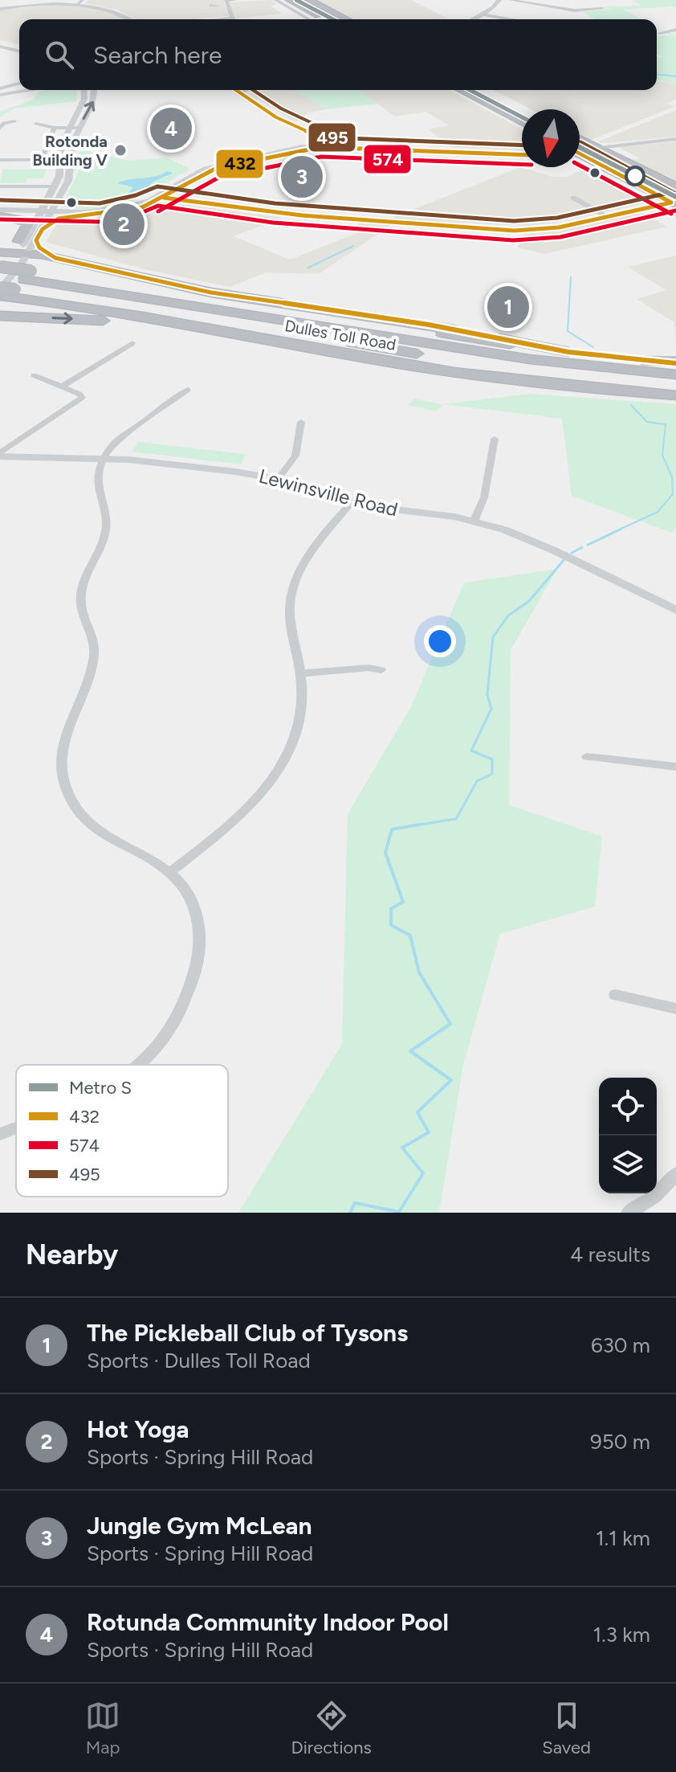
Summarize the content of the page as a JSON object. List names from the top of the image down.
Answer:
{
  "streets": {
    "highway": ["Dulles Toll Road"],
    "main road": ["Lewinsville Road"]
  },
  "places": ["Rotonda Building V"],
  "lines": [
    "metro line S",
    "transit line 432",
    "transit line 495",
    "transit line 574"
  ],
  "legend": [
    "Metro S",
    "432",
    "574",
    "495"
  ],
  "north": "bottom",
  "page": {
    "search": "Search here",
    "pins": [
      "4",
      "3",
      "2",
      "1"
    ],
    "heading": ["Nearby", "4 results"],
    "list": [
      {
        "mark": "1",
        "name": "The Pickleball Club of Tysons",
        "note": "Sports · Dulles Toll Road",
        "value": "630 m"
      },
      {
        "mark": "2",
        "name": "Hot Yoga",
        "note": "Sports · Spring Hill Road",
        "value": "950 m"
      },
      {
        "mark": "3",
        "name": "Jungle Gym McLean",
        "note": "Sports · Spring Hill Road",
        "value": "1.1 km"
      },
      {
        "mark": "4",
        "name": "Rotunda Community Indoor Pool",
        "note": "Sports · Spring Hill Road",
        "value": "1.3 km"
      }
    ],
    "nav": ["Map", "Directions", "Saved"]
  }
}
